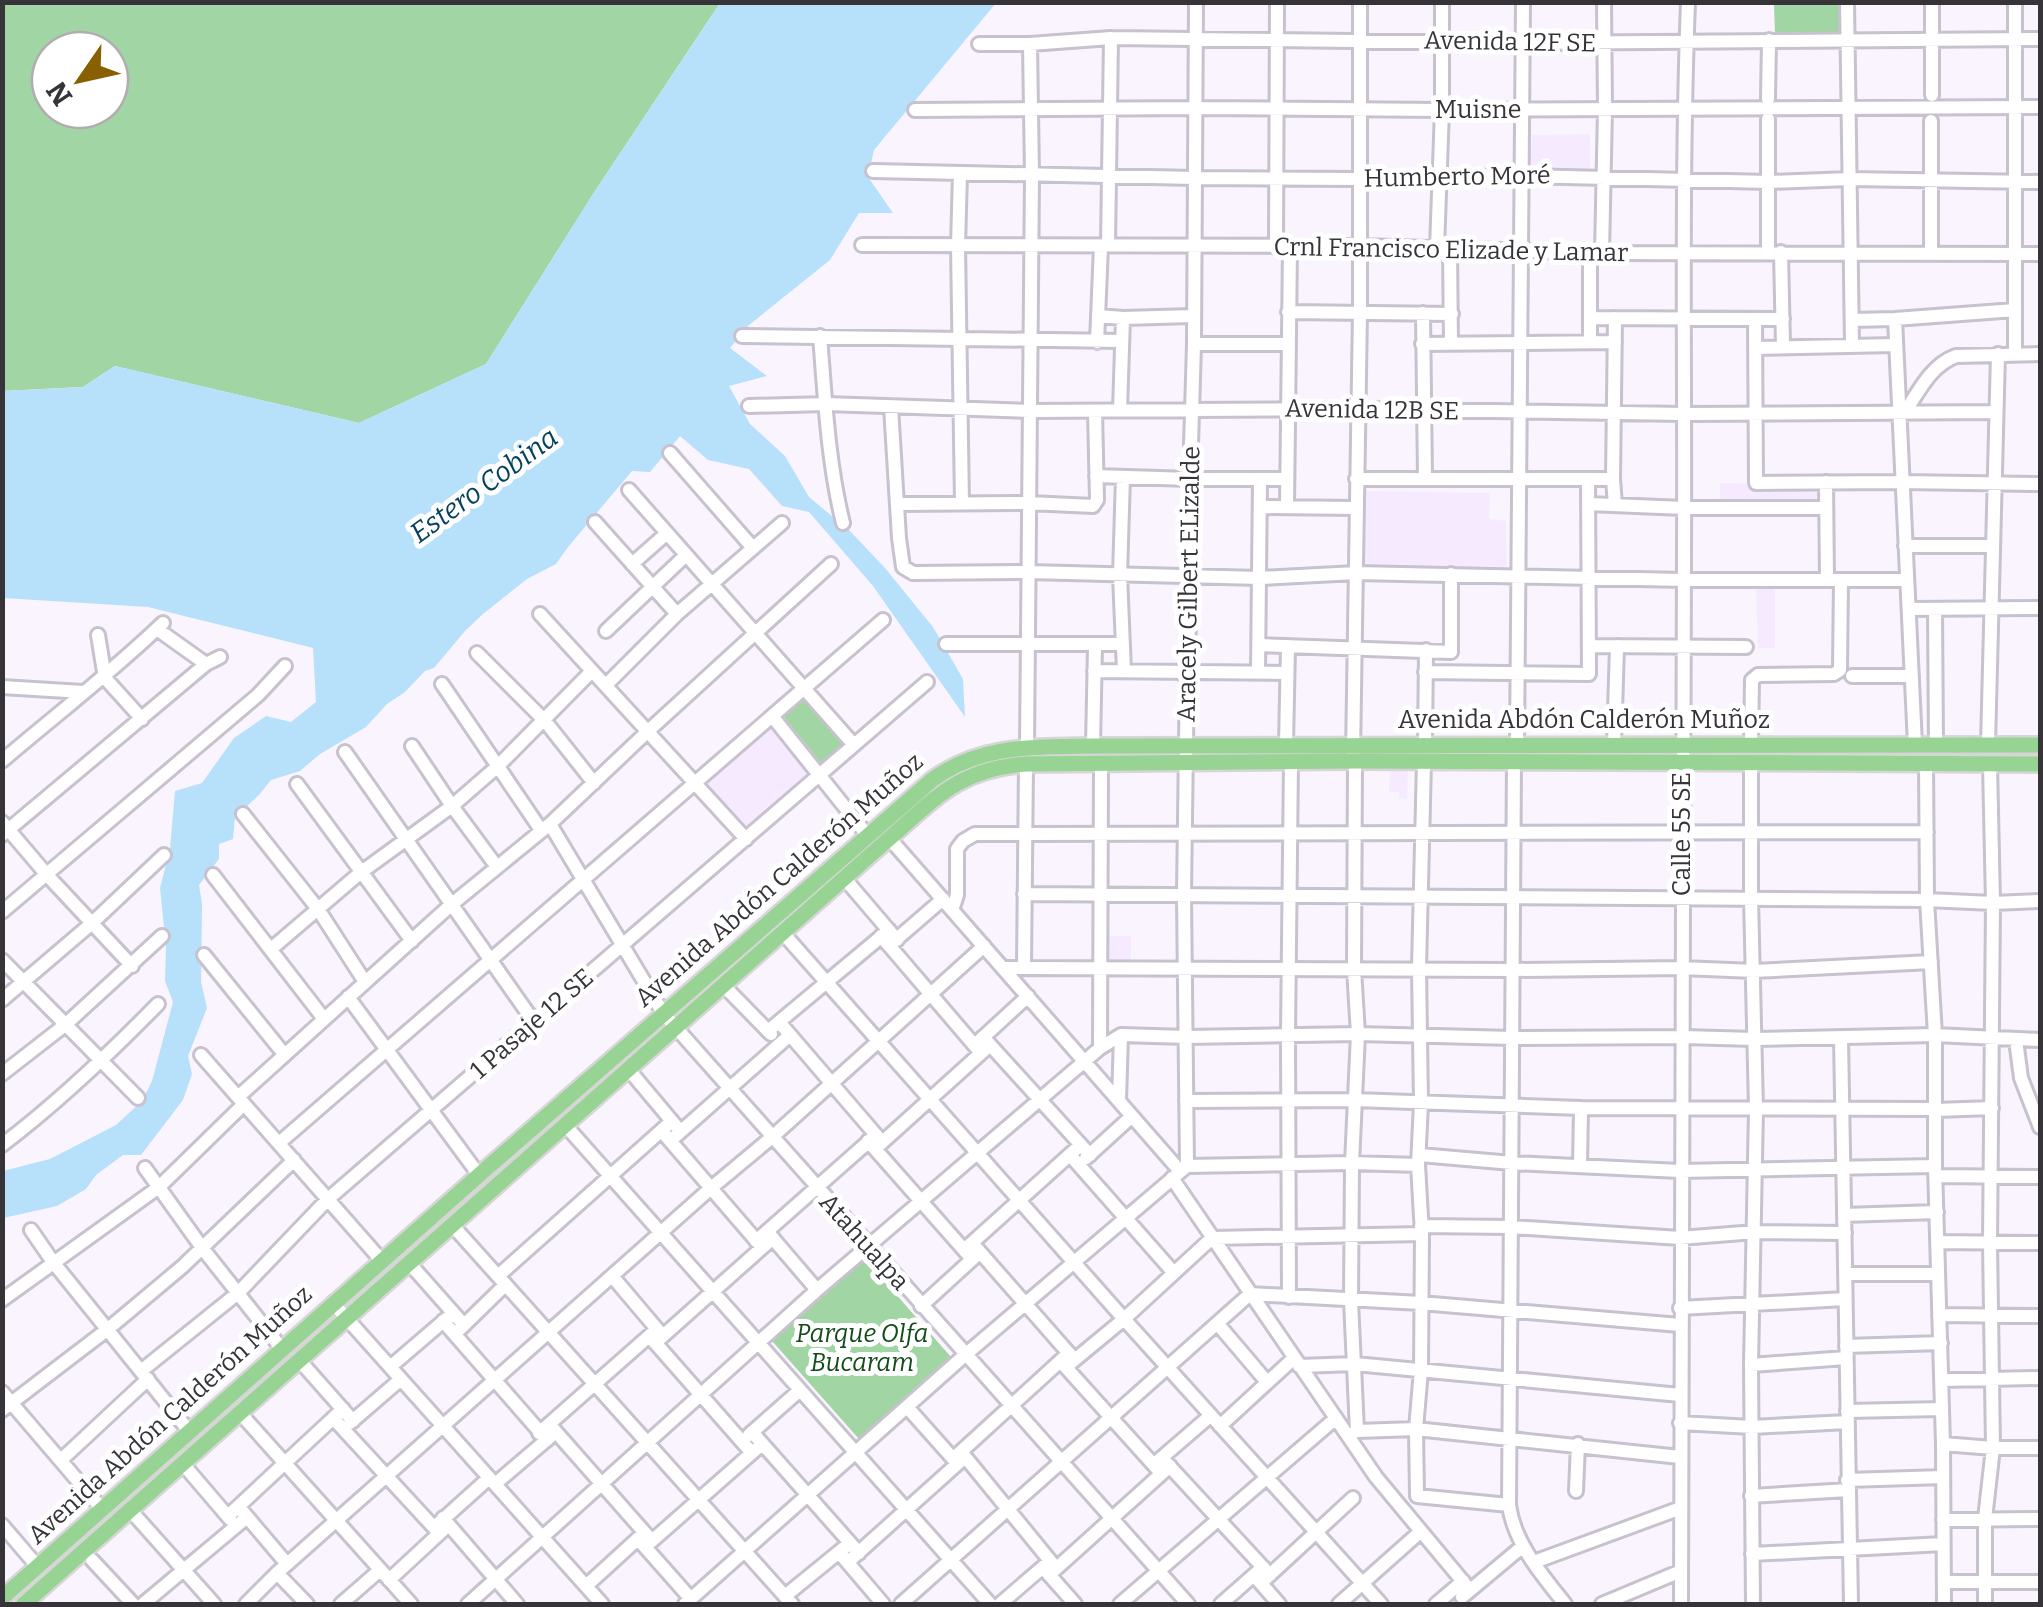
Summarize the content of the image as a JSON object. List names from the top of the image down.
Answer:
{
  "streets": {
    "main road": ["Avenida Abdón Calderón Muñoz"],
    "street": [
      "Avenida 12F SE",
      "Muisne",
      "Humberto Moré",
      "Crnl Francisco Elizade y Lamar",
      "Avenida 12B SE",
      "Aracely Gilbert ELizalde",
      "Calle 55 SE",
      "1 Pasaje 12 SE",
      "Atahualpa"
    ]
  },
  "crossings": [
    ["Avenida 12F SE", "Aracely Gilbert ELizalde"],
    ["Avenida 12F SE", "Calle 55 SE"],
    ["Muisne", "Aracely Gilbert ELizalde"],
    ["Muisne", "Calle 55 SE"],
    ["Humberto Moré", "Aracely Gilbert ELizalde"],
    ["Humberto Moré", "Calle 55 SE"],
    ["Crnl Francisco Elizade y Lamar", "Aracely Gilbert ELizalde"],
    ["Crnl Francisco Elizade y Lamar", "Calle 55 SE"],
    ["Avenida 12B SE", "Aracely Gilbert ELizalde"],
    ["Avenida 12B SE", "Calle 55 SE"],
    ["Aracely Gilbert ELizalde", "Avenida Abdón Calderón Muñoz"],
    ["Avenida Abdón Calderón Muñoz", "Calle 55 SE"],
    ["Avenida Abdón Calderón Muñoz", "Atahualpa"],
    ["1 Pasaje 12 SE", "Atahualpa"]
  ],
  "water": ["Estero Cobina"],
  "parks": ["Parque Olfa Bucaram"],
  "north": "bottom left"
}
